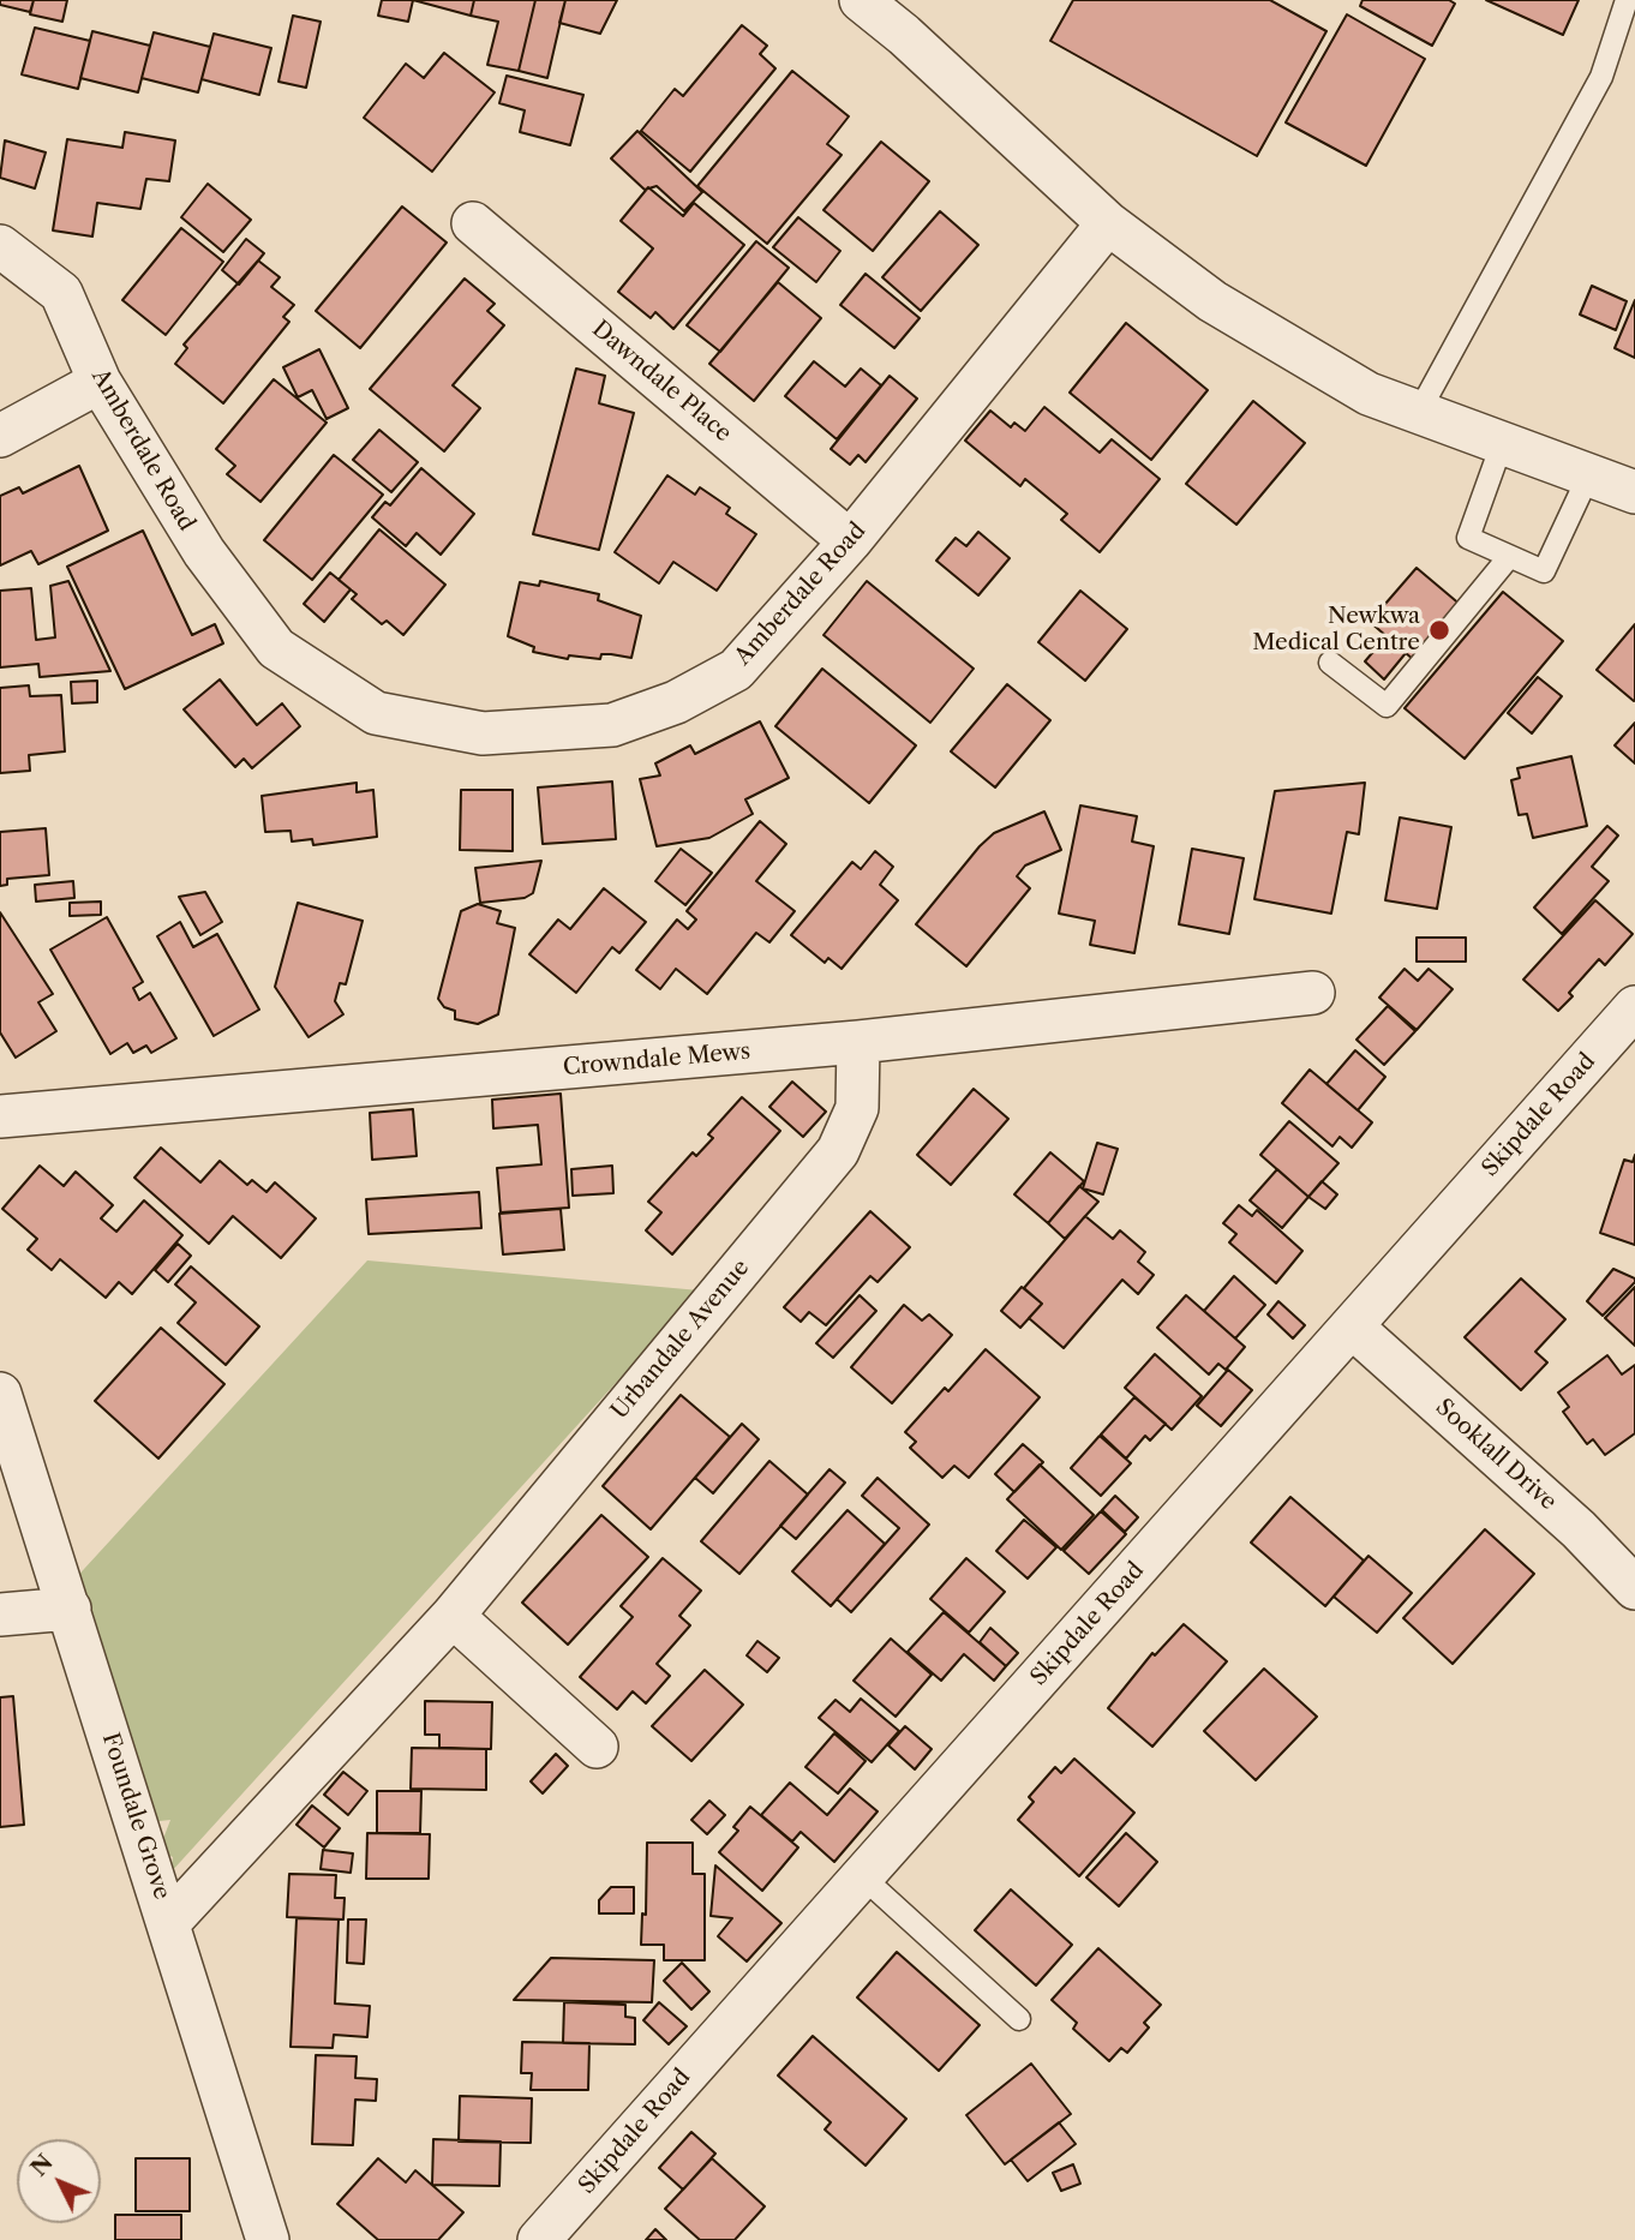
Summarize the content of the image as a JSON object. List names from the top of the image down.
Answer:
{
  "streets": {
    "street": [
      "Dawndale Place",
      "Amberdale Road",
      "Crowndale Mews",
      "Skipdale Road",
      "Urbandale Avenue",
      "Sooklall Drive",
      "Foundale Grove"
    ]
  },
  "crossings": [
    ["Dawndale Place", "Amberdale Road"],
    ["Crowndale Mews", "Urbandale Avenue"],
    ["Skipdale Road", "Sooklall Drive"],
    ["Urbandale Avenue", "Foundale Grove"]
  ],
  "places": ["Newkwa Medical Centre"],
  "north": "top left"
}
